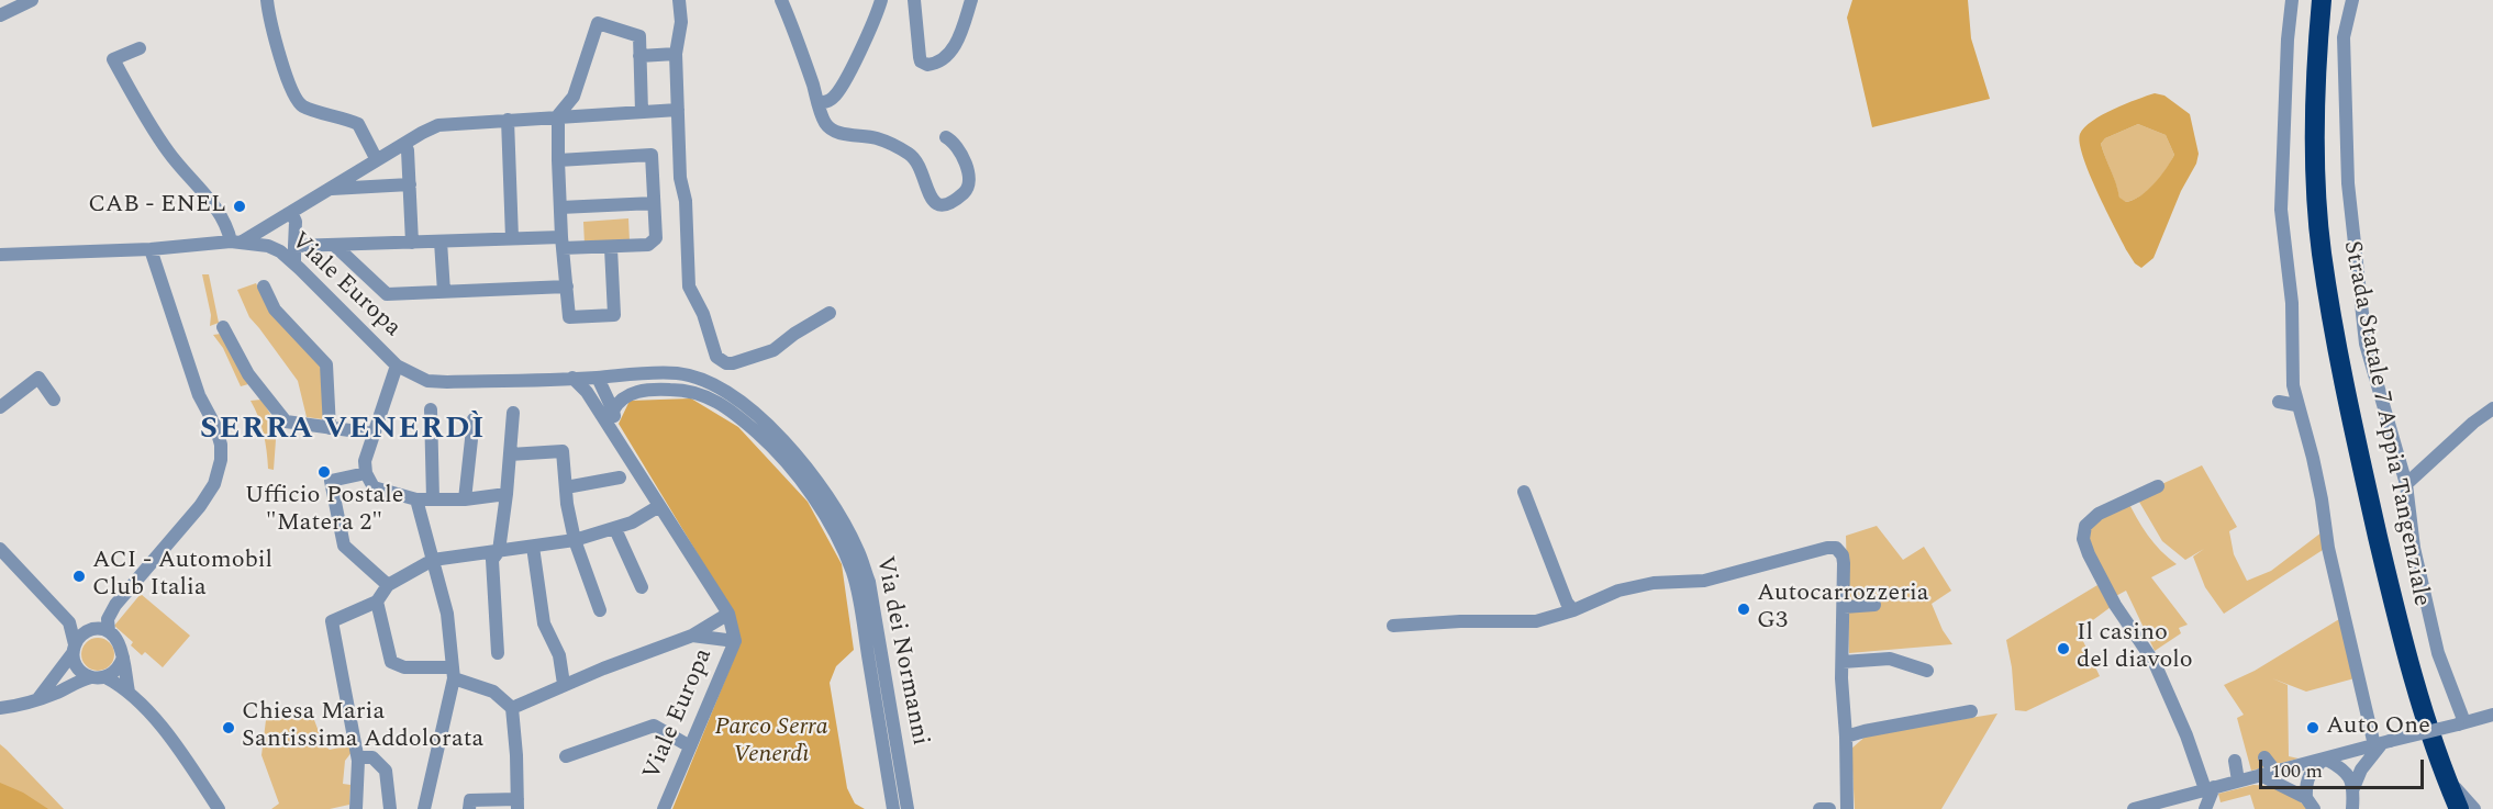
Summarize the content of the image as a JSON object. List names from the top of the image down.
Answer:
{
  "streets": {
    "highway": ["Strada Statale 7 Appia Tangenziale"],
    "street": ["Viale Europa", "Via dei Normanni"]
  },
  "crossings": [
    ["Viale Europa", "Via dei Normanni"]
  ],
  "districts": ["SERRA VENERDÌ"],
  "parks": ["Parco Serra Venerdì"],
  "places": [
    "CAB - ENEL",
    "Ufficio Postale \"Matera 2\"",
    "ACI - Automobil Club Italia",
    "Autocarrozzeria G3",
    "Il casino del diavolo",
    "Chiesa Maria Santissima Addolorata",
    "Auto One"
  ],
  "scale_bar": "100 m"
}
